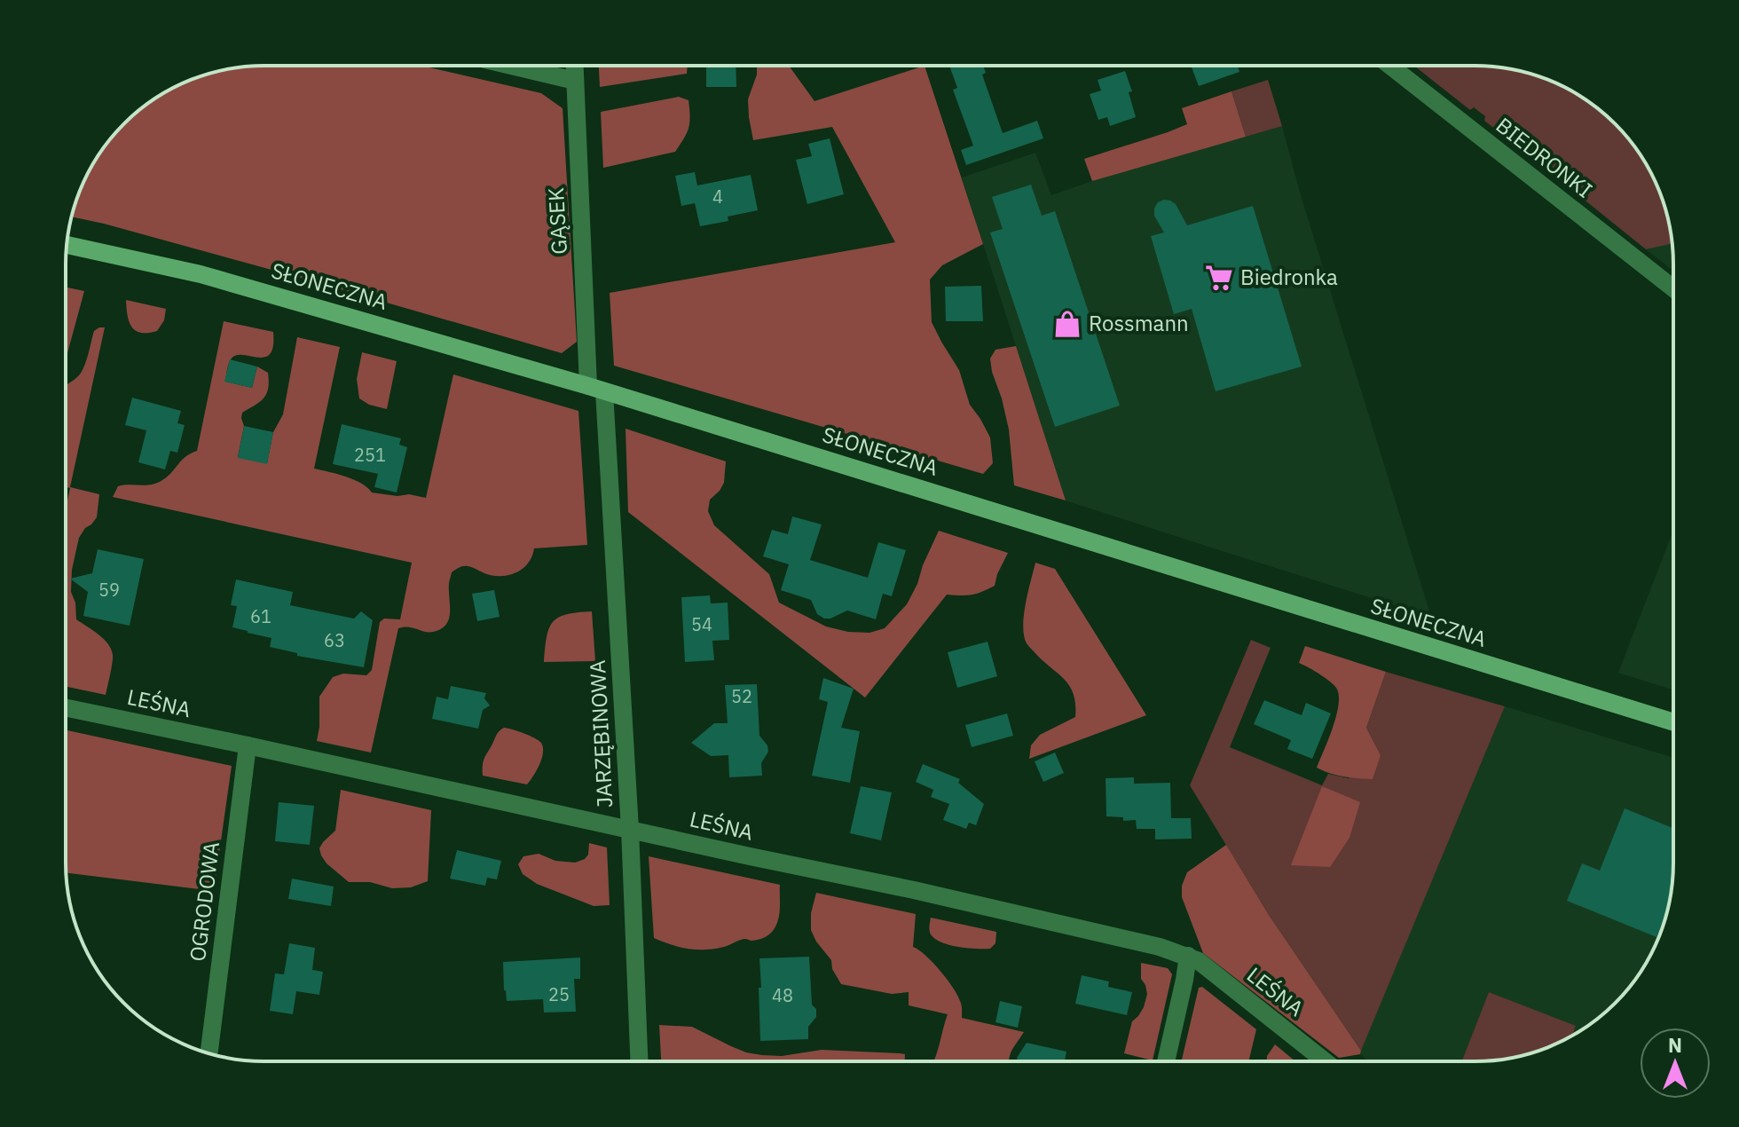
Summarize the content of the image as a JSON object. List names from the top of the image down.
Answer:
{
  "streets": {
    "main road": ["SŁONECZNA"],
    "street": [
      "BIEDRONKI",
      "GĄSEK",
      "LEŚNA",
      "JARZĘBINOWA",
      "OGRODOWA"
    ]
  },
  "crossings": [
    ["GĄSEK", "SŁONECZNA"],
    ["GĄSEK", "JARZĘBINOWA"],
    ["SŁONECZNA", "JARZĘBINOWA"],
    ["LEŚNA", "JARZĘBINOWA"],
    ["LEŚNA", "OGRODOWA"]
  ],
  "places": {
    "supermarket": ["Biedronka"],
    "shop": ["Rossmann"]
  },
  "house_numbers": [
    "4",
    "251",
    "59",
    "61",
    "54",
    "63",
    "52",
    "25",
    "48"
  ],
  "north": "top"
}
